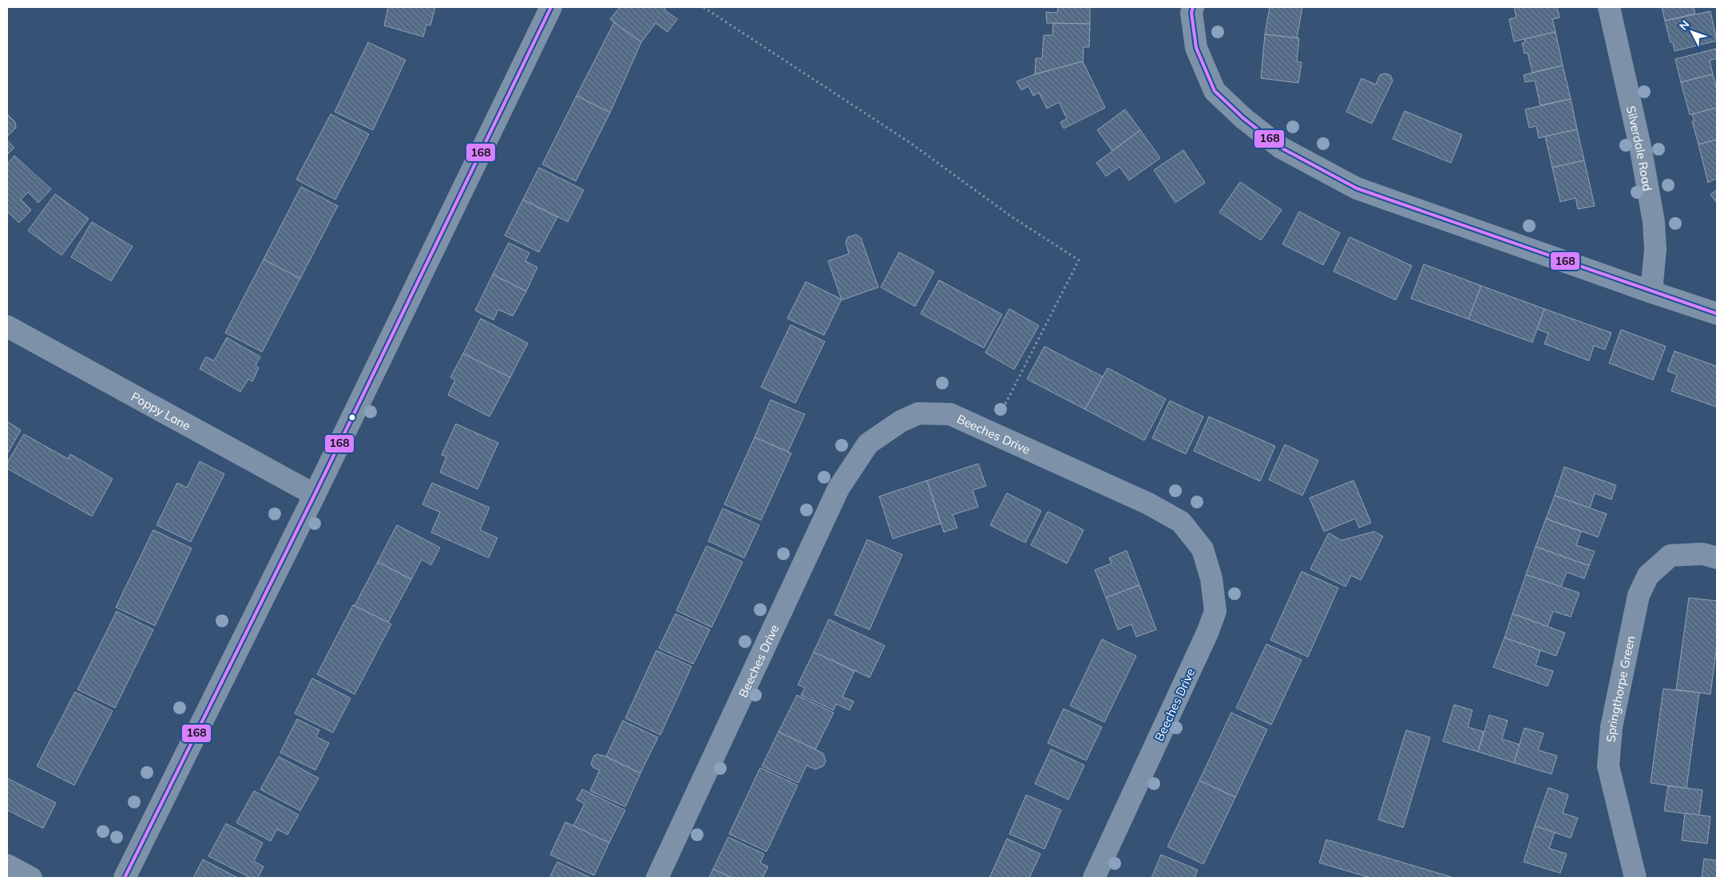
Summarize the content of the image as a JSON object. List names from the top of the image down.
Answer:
{
  "streets": {
    "street": [
      "Silverdale Road",
      "Poppy Lane",
      "Beeches Drive",
      "Springthorpe Green"
    ]
  },
  "lines": ["transit line 168"],
  "north": "top left"
}
